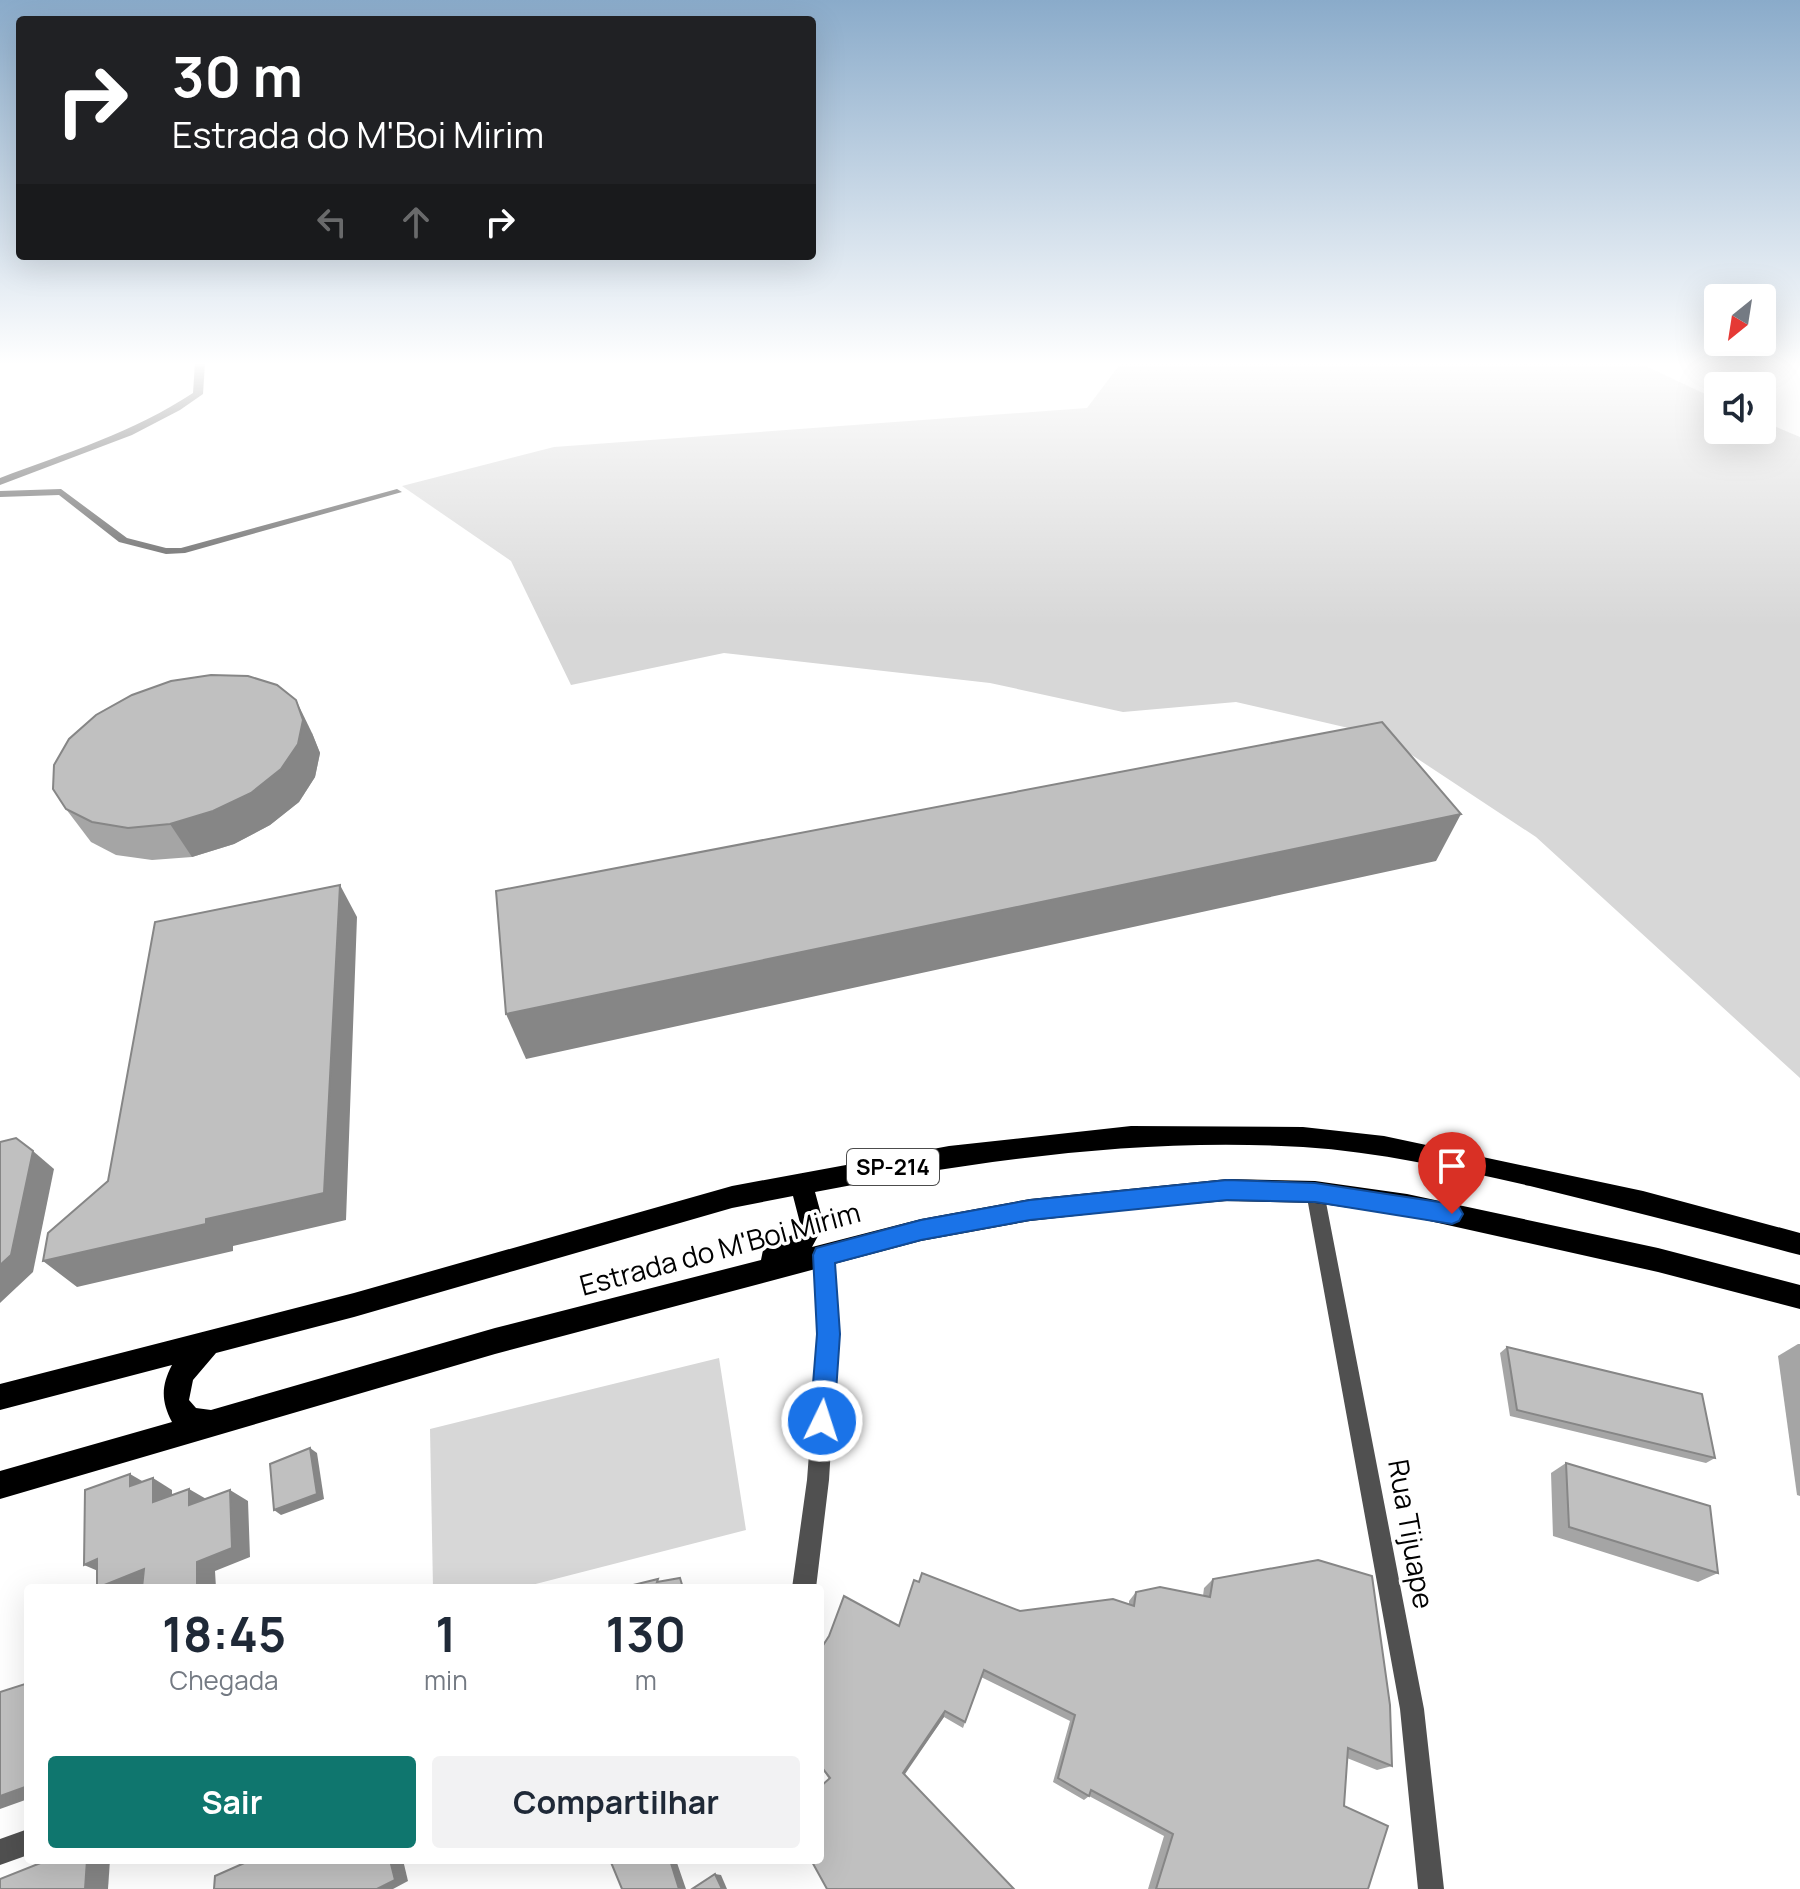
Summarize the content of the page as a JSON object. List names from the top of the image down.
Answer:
{
  "streets": {
    "main road": ["SP-214", "Estrada do M'Boi Mirim"],
    "street": ["Rua Tijuape"]
  },
  "crossings": [
    ["Estrada do M'Boi Mirim", "Rua Tijuape"]
  ],
  "north": "bottom left",
  "page": {
    "turn": ["30 m", "Estrada do M'Boi Mirim"],
    "eta": [
      "18:45",
      "Chegada",
      "1",
      "min",
      "130",
      "m"
    ],
    "buttons": ["Sair", "Compartilhar"]
  }
}
